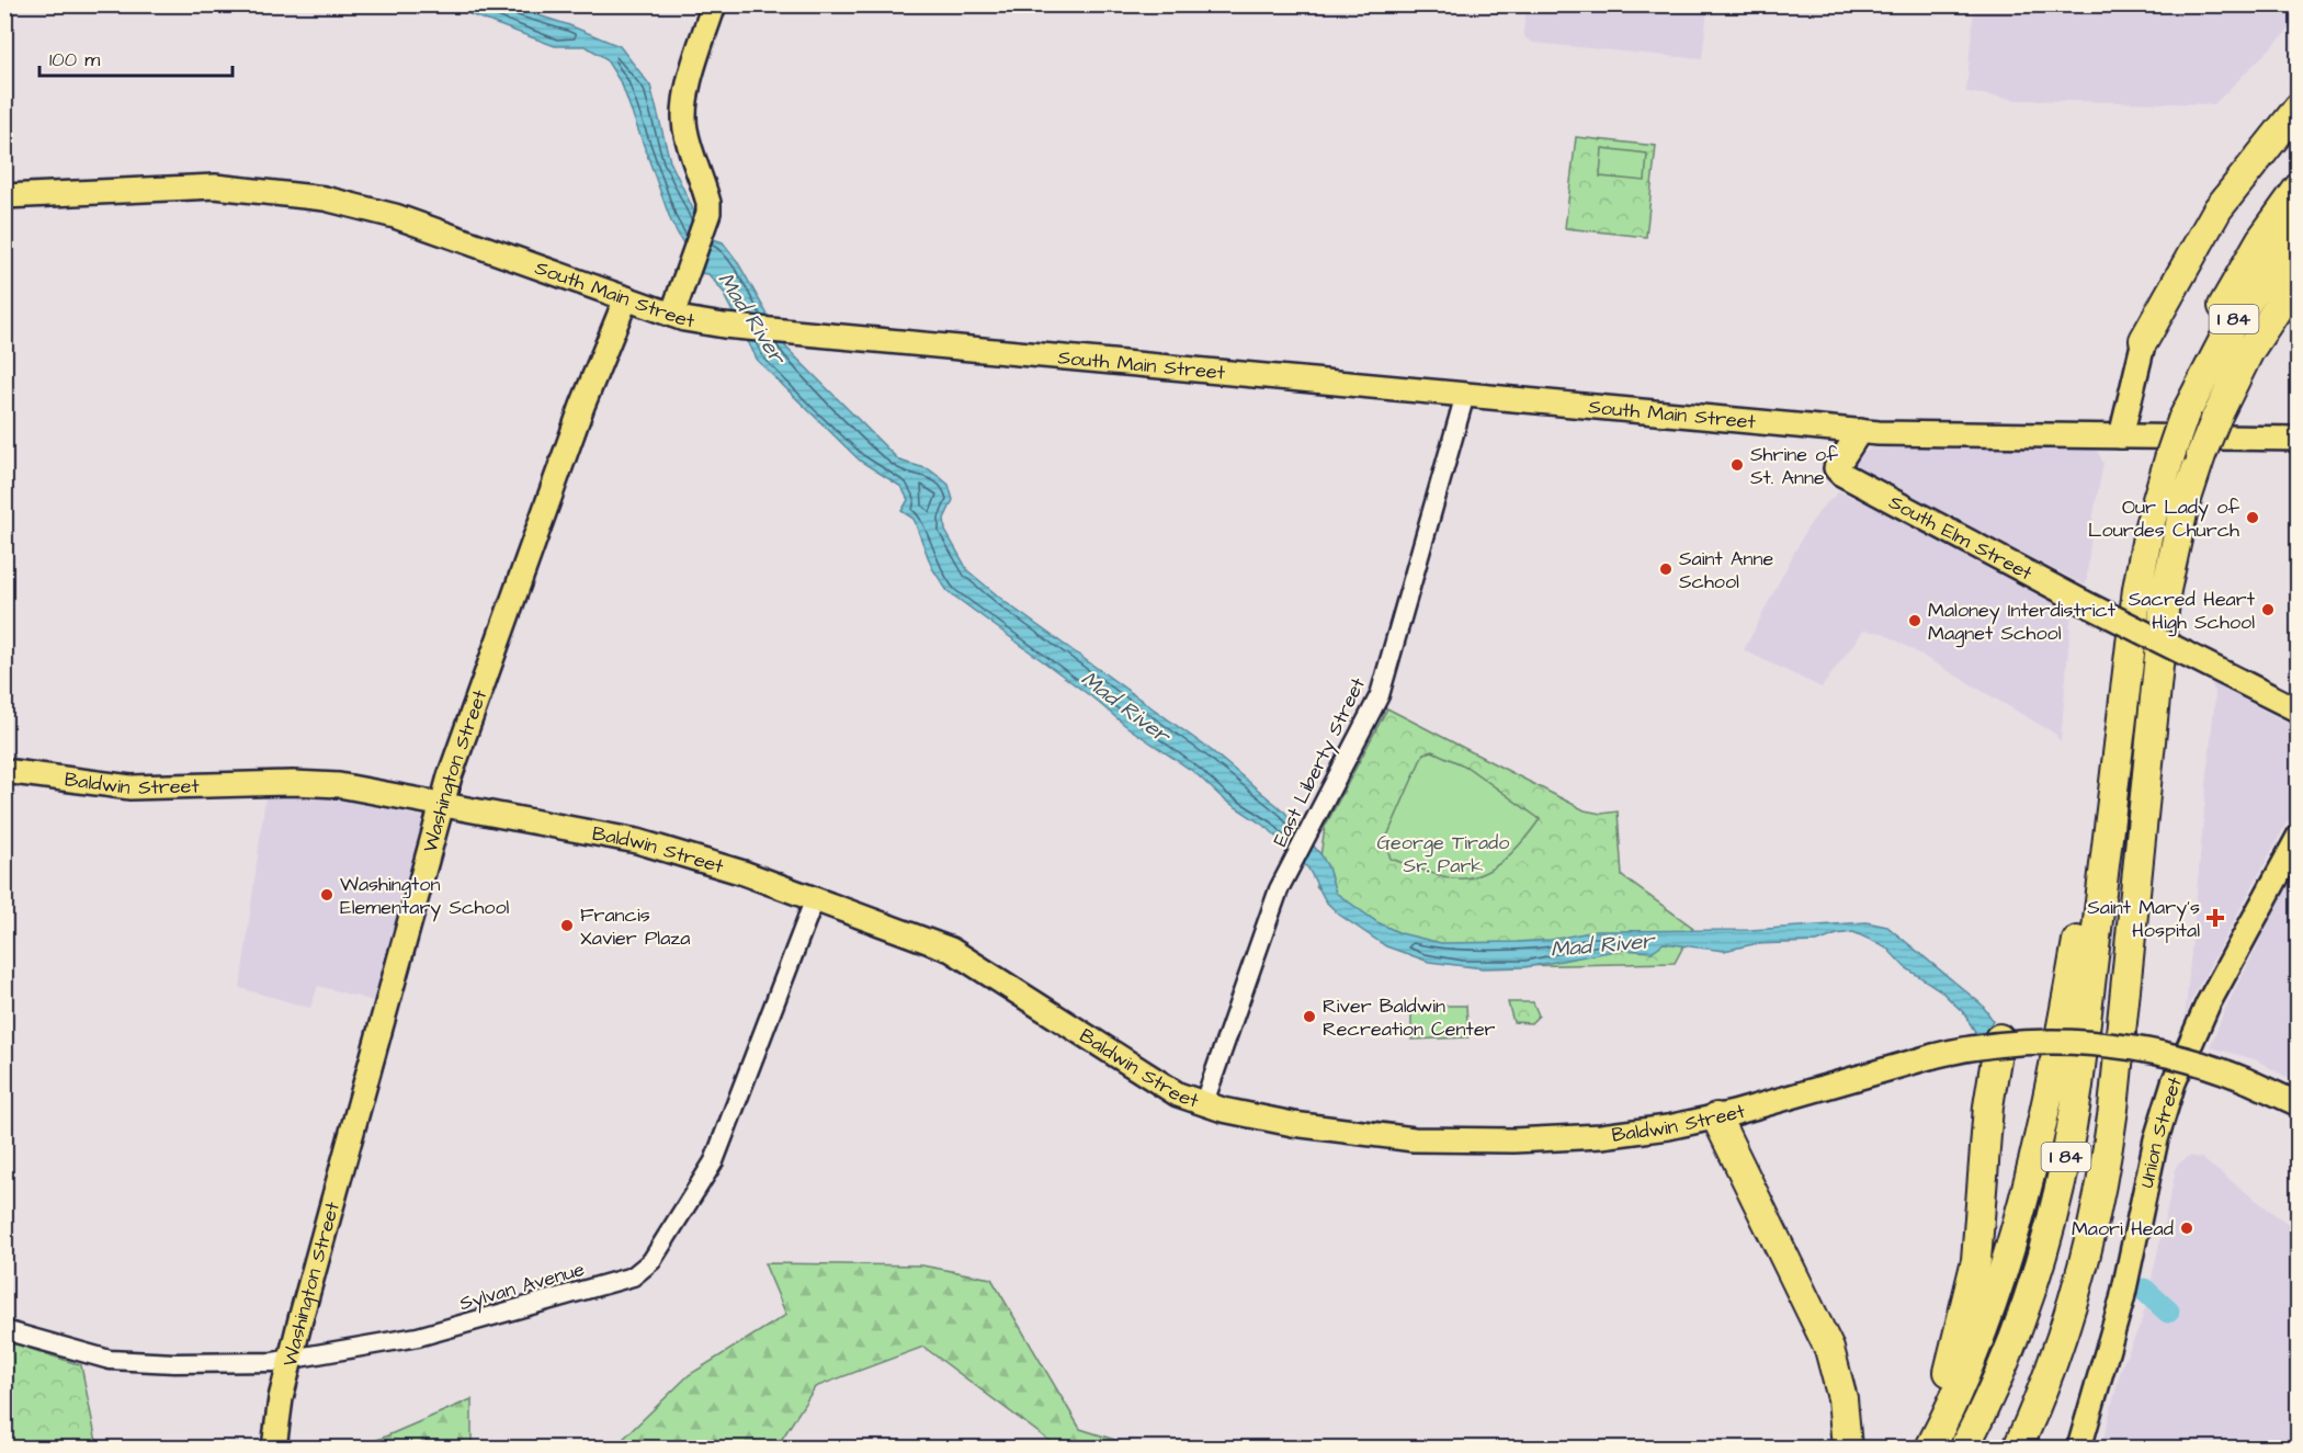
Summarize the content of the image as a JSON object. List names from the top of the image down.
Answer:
{
  "streets": {
    "highway": ["I 84"],
    "main road": [
      "South Main Street",
      "South Elm Street",
      "Washington Street",
      "Baldwin Street",
      "Union Street"
    ],
    "street": ["East Liberty Street", "Sylvan Avenue"]
  },
  "crossings": [
    ["South Main Street", "South Elm Street"],
    ["South Main Street", "East Liberty Street"],
    ["South Main Street", "Washington Street"],
    ["East Liberty Street", "Baldwin Street"],
    ["Washington Street", "Baldwin Street"],
    ["Washington Street", "Sylvan Avenue"],
    ["Baldwin Street", "Sylvan Avenue"]
  ],
  "water": ["Mad River"],
  "parks": ["George Tirado Sr. Park"],
  "places": {
    "other": [
      "Shrine of St. Anne",
      "Our Lady of Lourdes Church",
      "Saint Anne School",
      "Sacred Heart High School",
      "Maloney Interdistrict Magnet School",
      "Washington Elementary School",
      "Francis Xavier Plaza",
      "River Baldwin Recreation Center",
      "Maori Head"
    ],
    "health": ["Saint Mary's Hospital"]
  },
  "scale_bar": "100 m"
}
